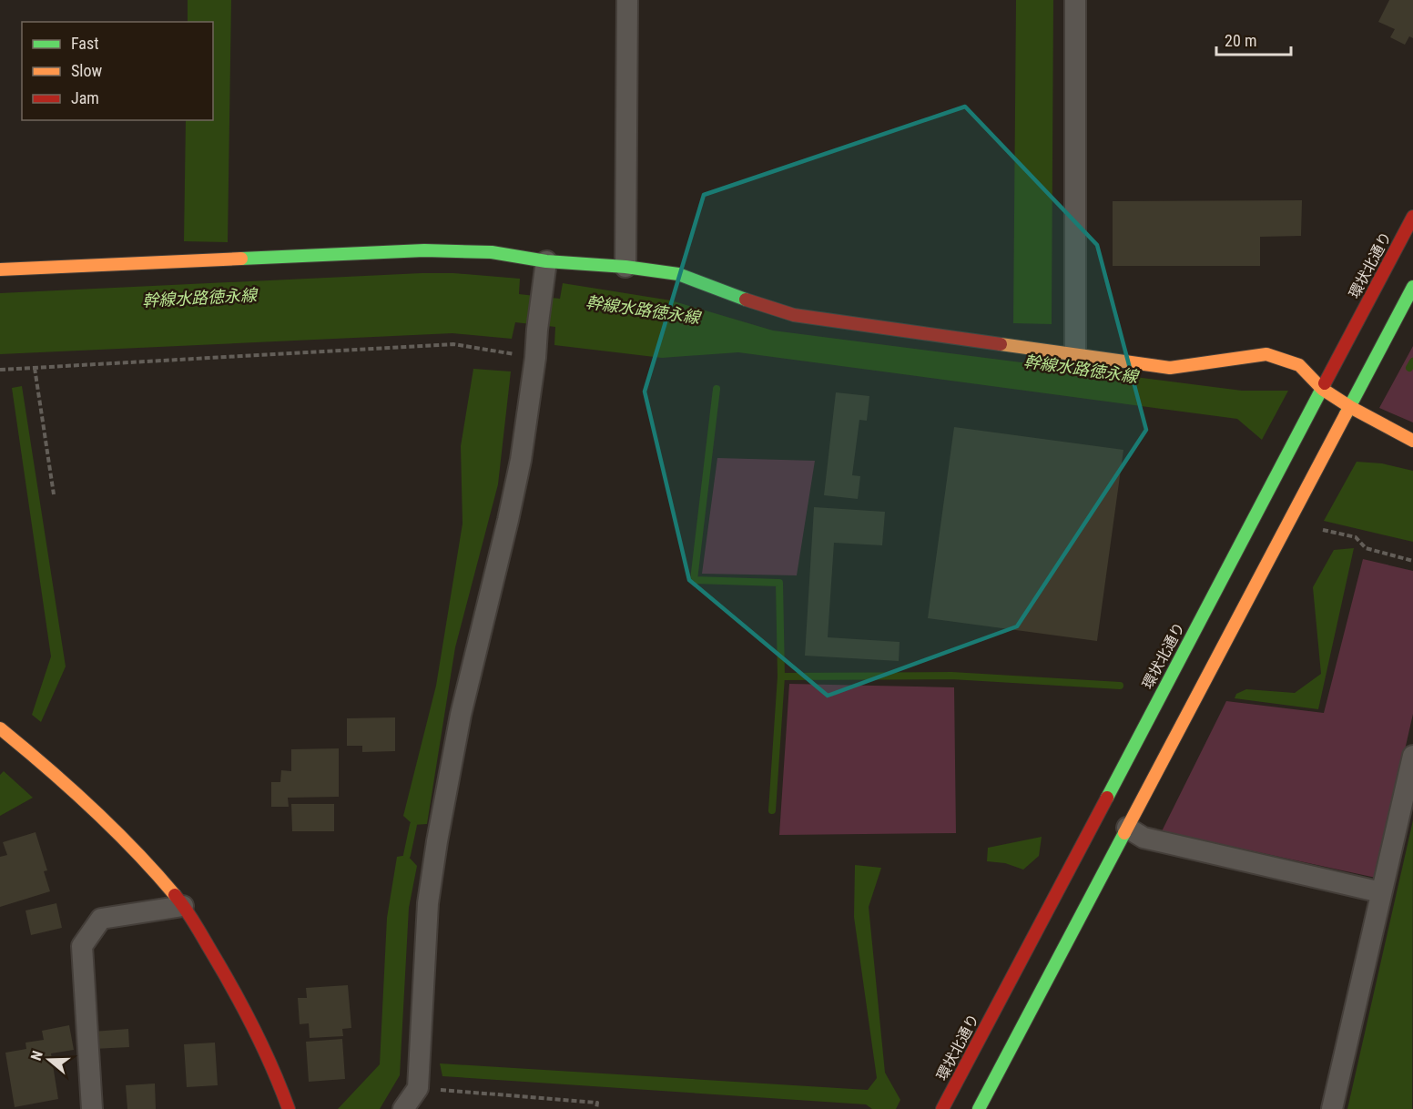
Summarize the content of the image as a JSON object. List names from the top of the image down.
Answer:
{
  "streets": {
    "main road": ["環状北通り"]
  },
  "water": ["幹線水路徳永線"],
  "legend": ["Fast", "Slow", "Jam"],
  "scale_bar": "20 m",
  "north": "left"
}
